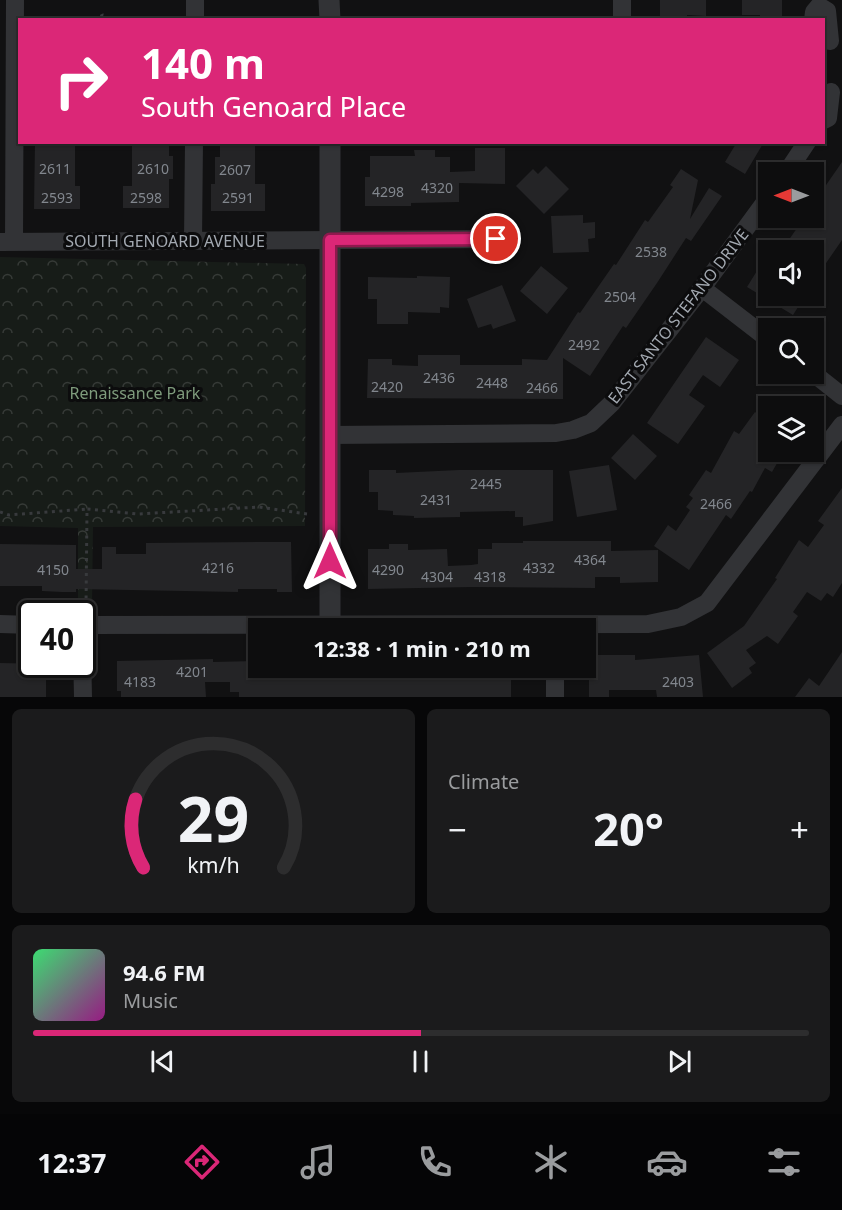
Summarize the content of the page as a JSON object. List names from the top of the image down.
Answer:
{
  "streets": {
    "street": ["SOUTH GENOARD AVENUE", "EAST SANTO STEFANO DRIVE"]
  },
  "parks": ["Renaissance Park"],
  "house_numbers": [
    "2611",
    "2610",
    "2607",
    "4320",
    "4298",
    "2593",
    "2598",
    "2591",
    "2538",
    "2504",
    "2492",
    "2436",
    "2448",
    "2420",
    "2466",
    "2445",
    "2431",
    "2466",
    "4364",
    "4216",
    "4332",
    "4150",
    "4290",
    "4304",
    "4318",
    "4201",
    "4183",
    "2403"
  ],
  "north": "left",
  "page": {
    "turn": ["140 m", "South Genoard Place"],
    "limit": "40",
    "trip": "12:38 · 1 min · 210 m",
    "tile": "Climate",
    "heat": ["−", "20°", "+"],
    "song": ["94.6 FM", "Music"],
    "tabs": "12:37",
    "gauge": ["29", "km/h"]
  }
}
